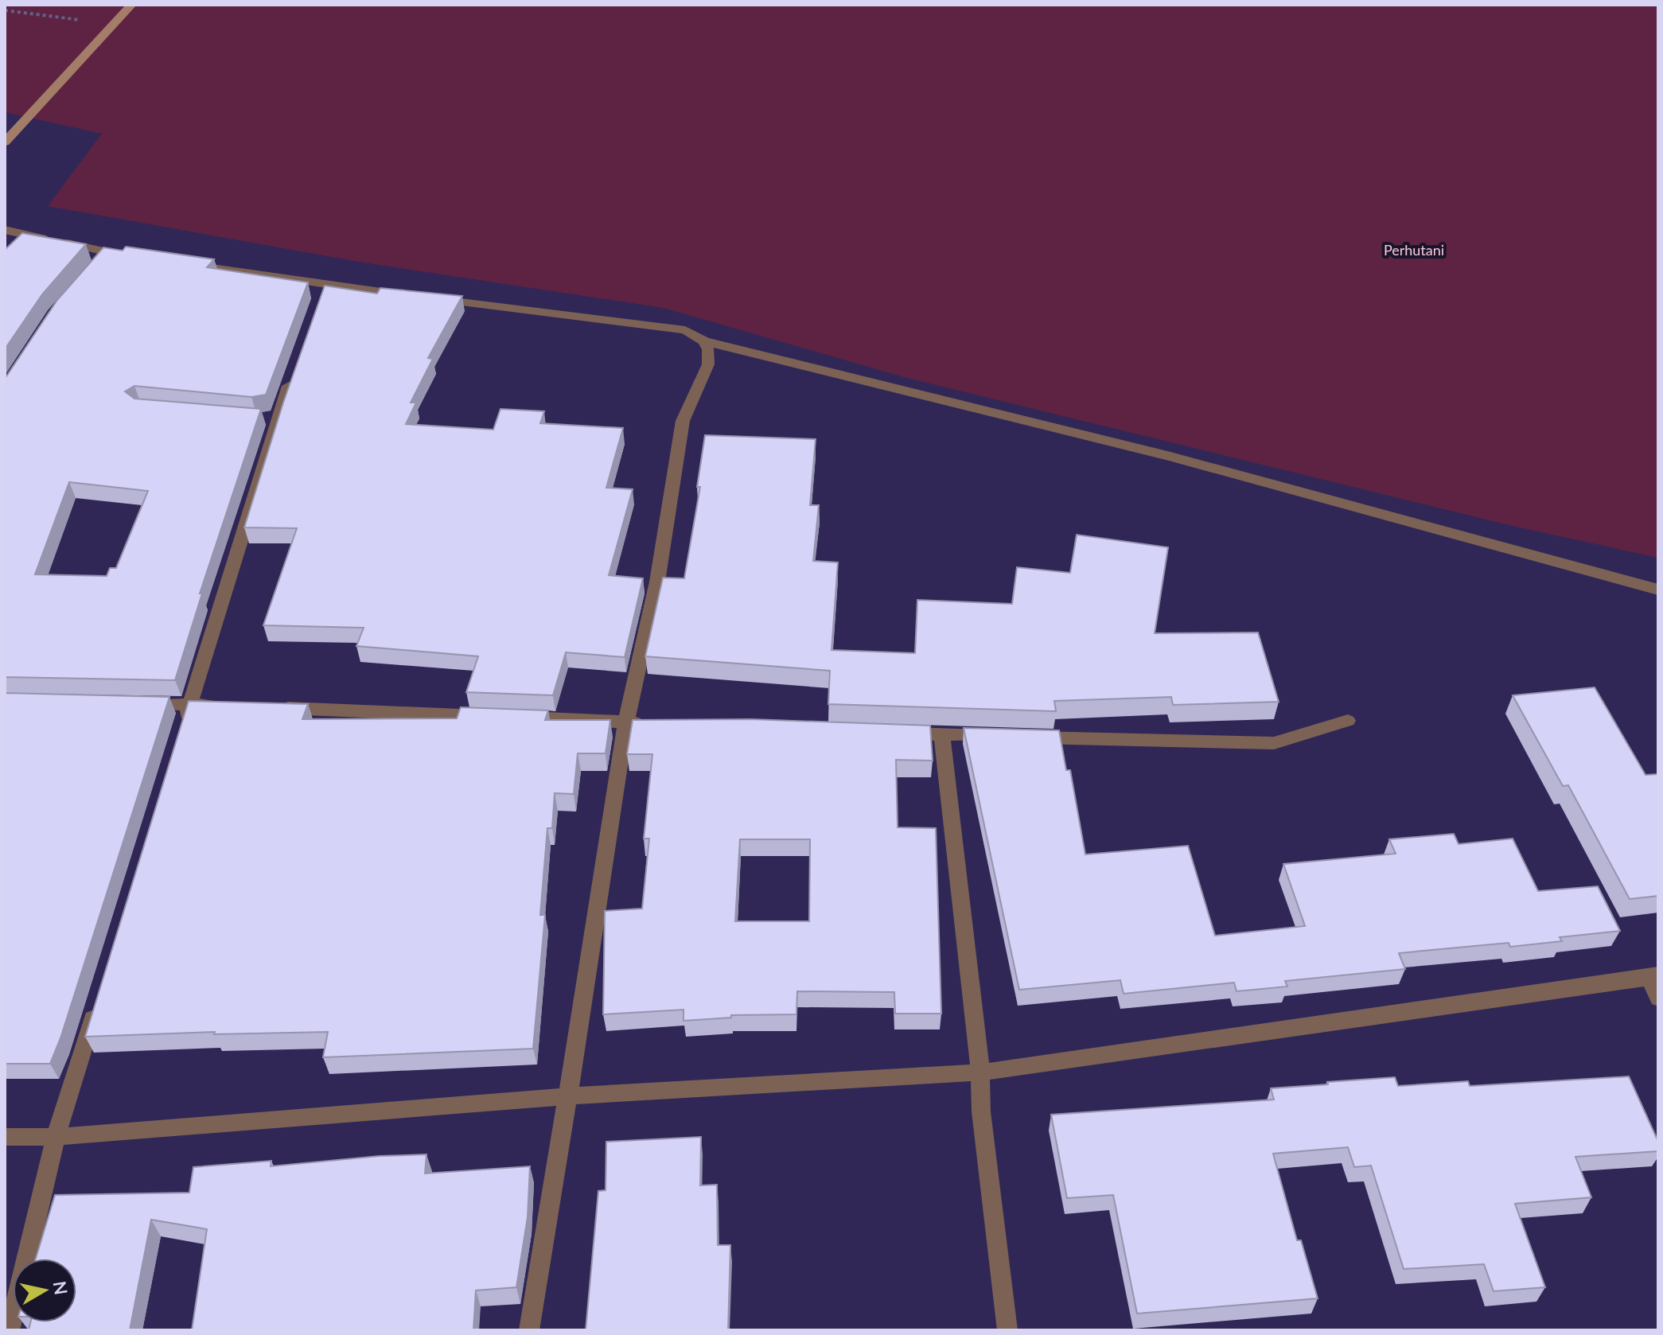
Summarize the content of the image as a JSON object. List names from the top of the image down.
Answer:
{
  "parks": ["Perhutani"],
  "north": "right"
}
